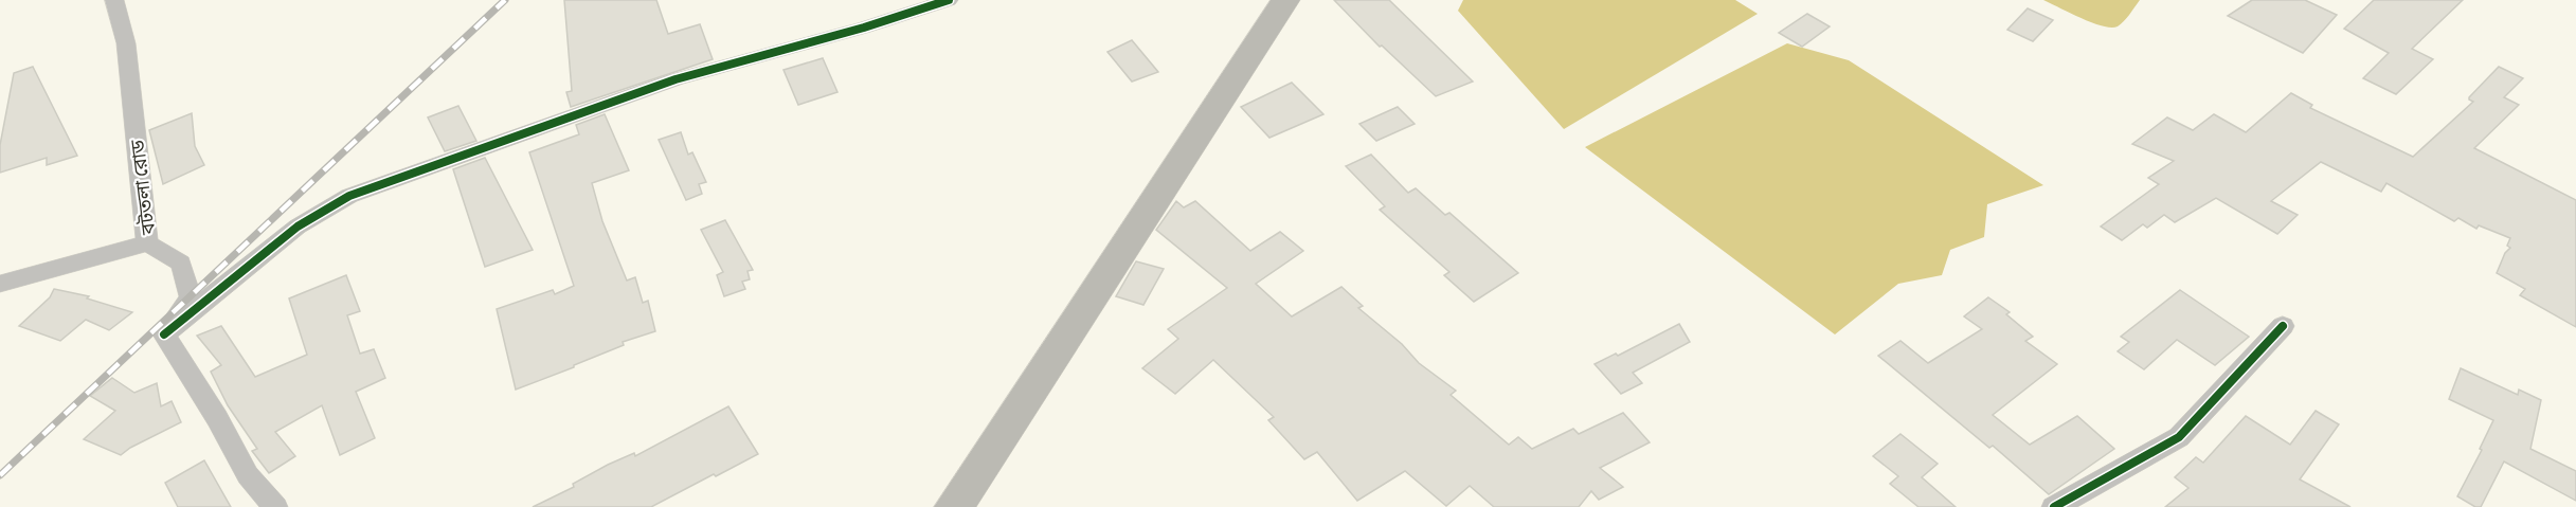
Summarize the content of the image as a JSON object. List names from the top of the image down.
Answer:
{
  "streets": {
    "street": ["বটতলা রোড"]
  }
}
